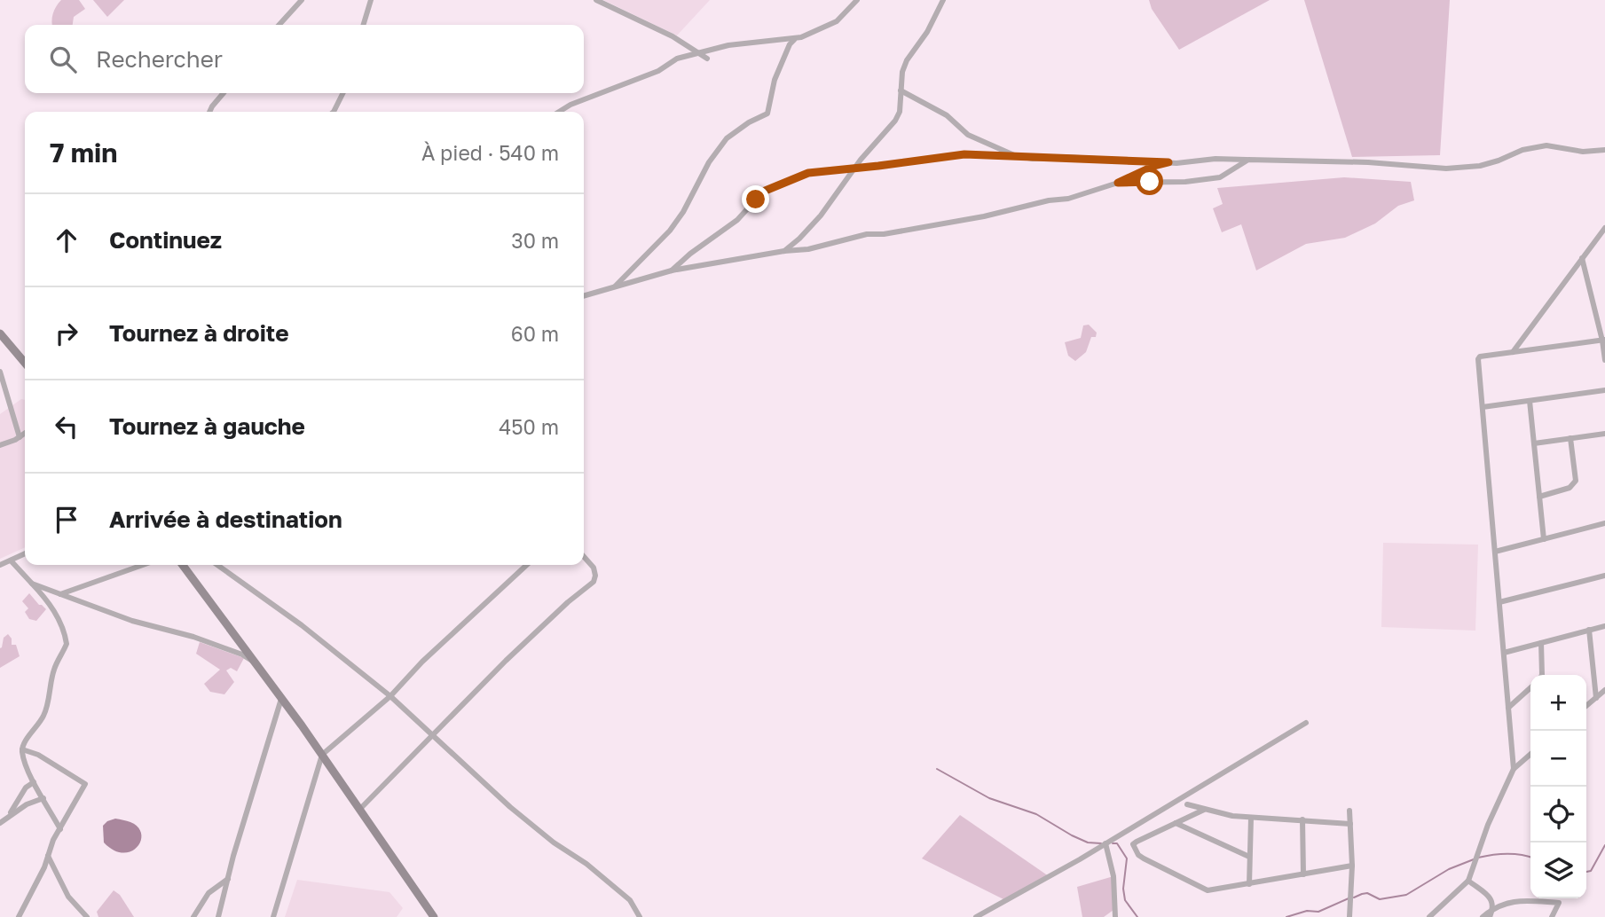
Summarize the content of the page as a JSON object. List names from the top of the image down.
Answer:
{
  "page": {
    "search": "Rechercher",
    "heading": ["7 min", "À pied · 540 m"],
    "list": [
      ["Continuez", "30 m"],
      ["Tournez à droite", "60 m"],
      ["Tournez à gauche", "450 m"],
      "Arrivée à destination"
    ],
    "map_buttons": ["+", "−"]
  }
}
